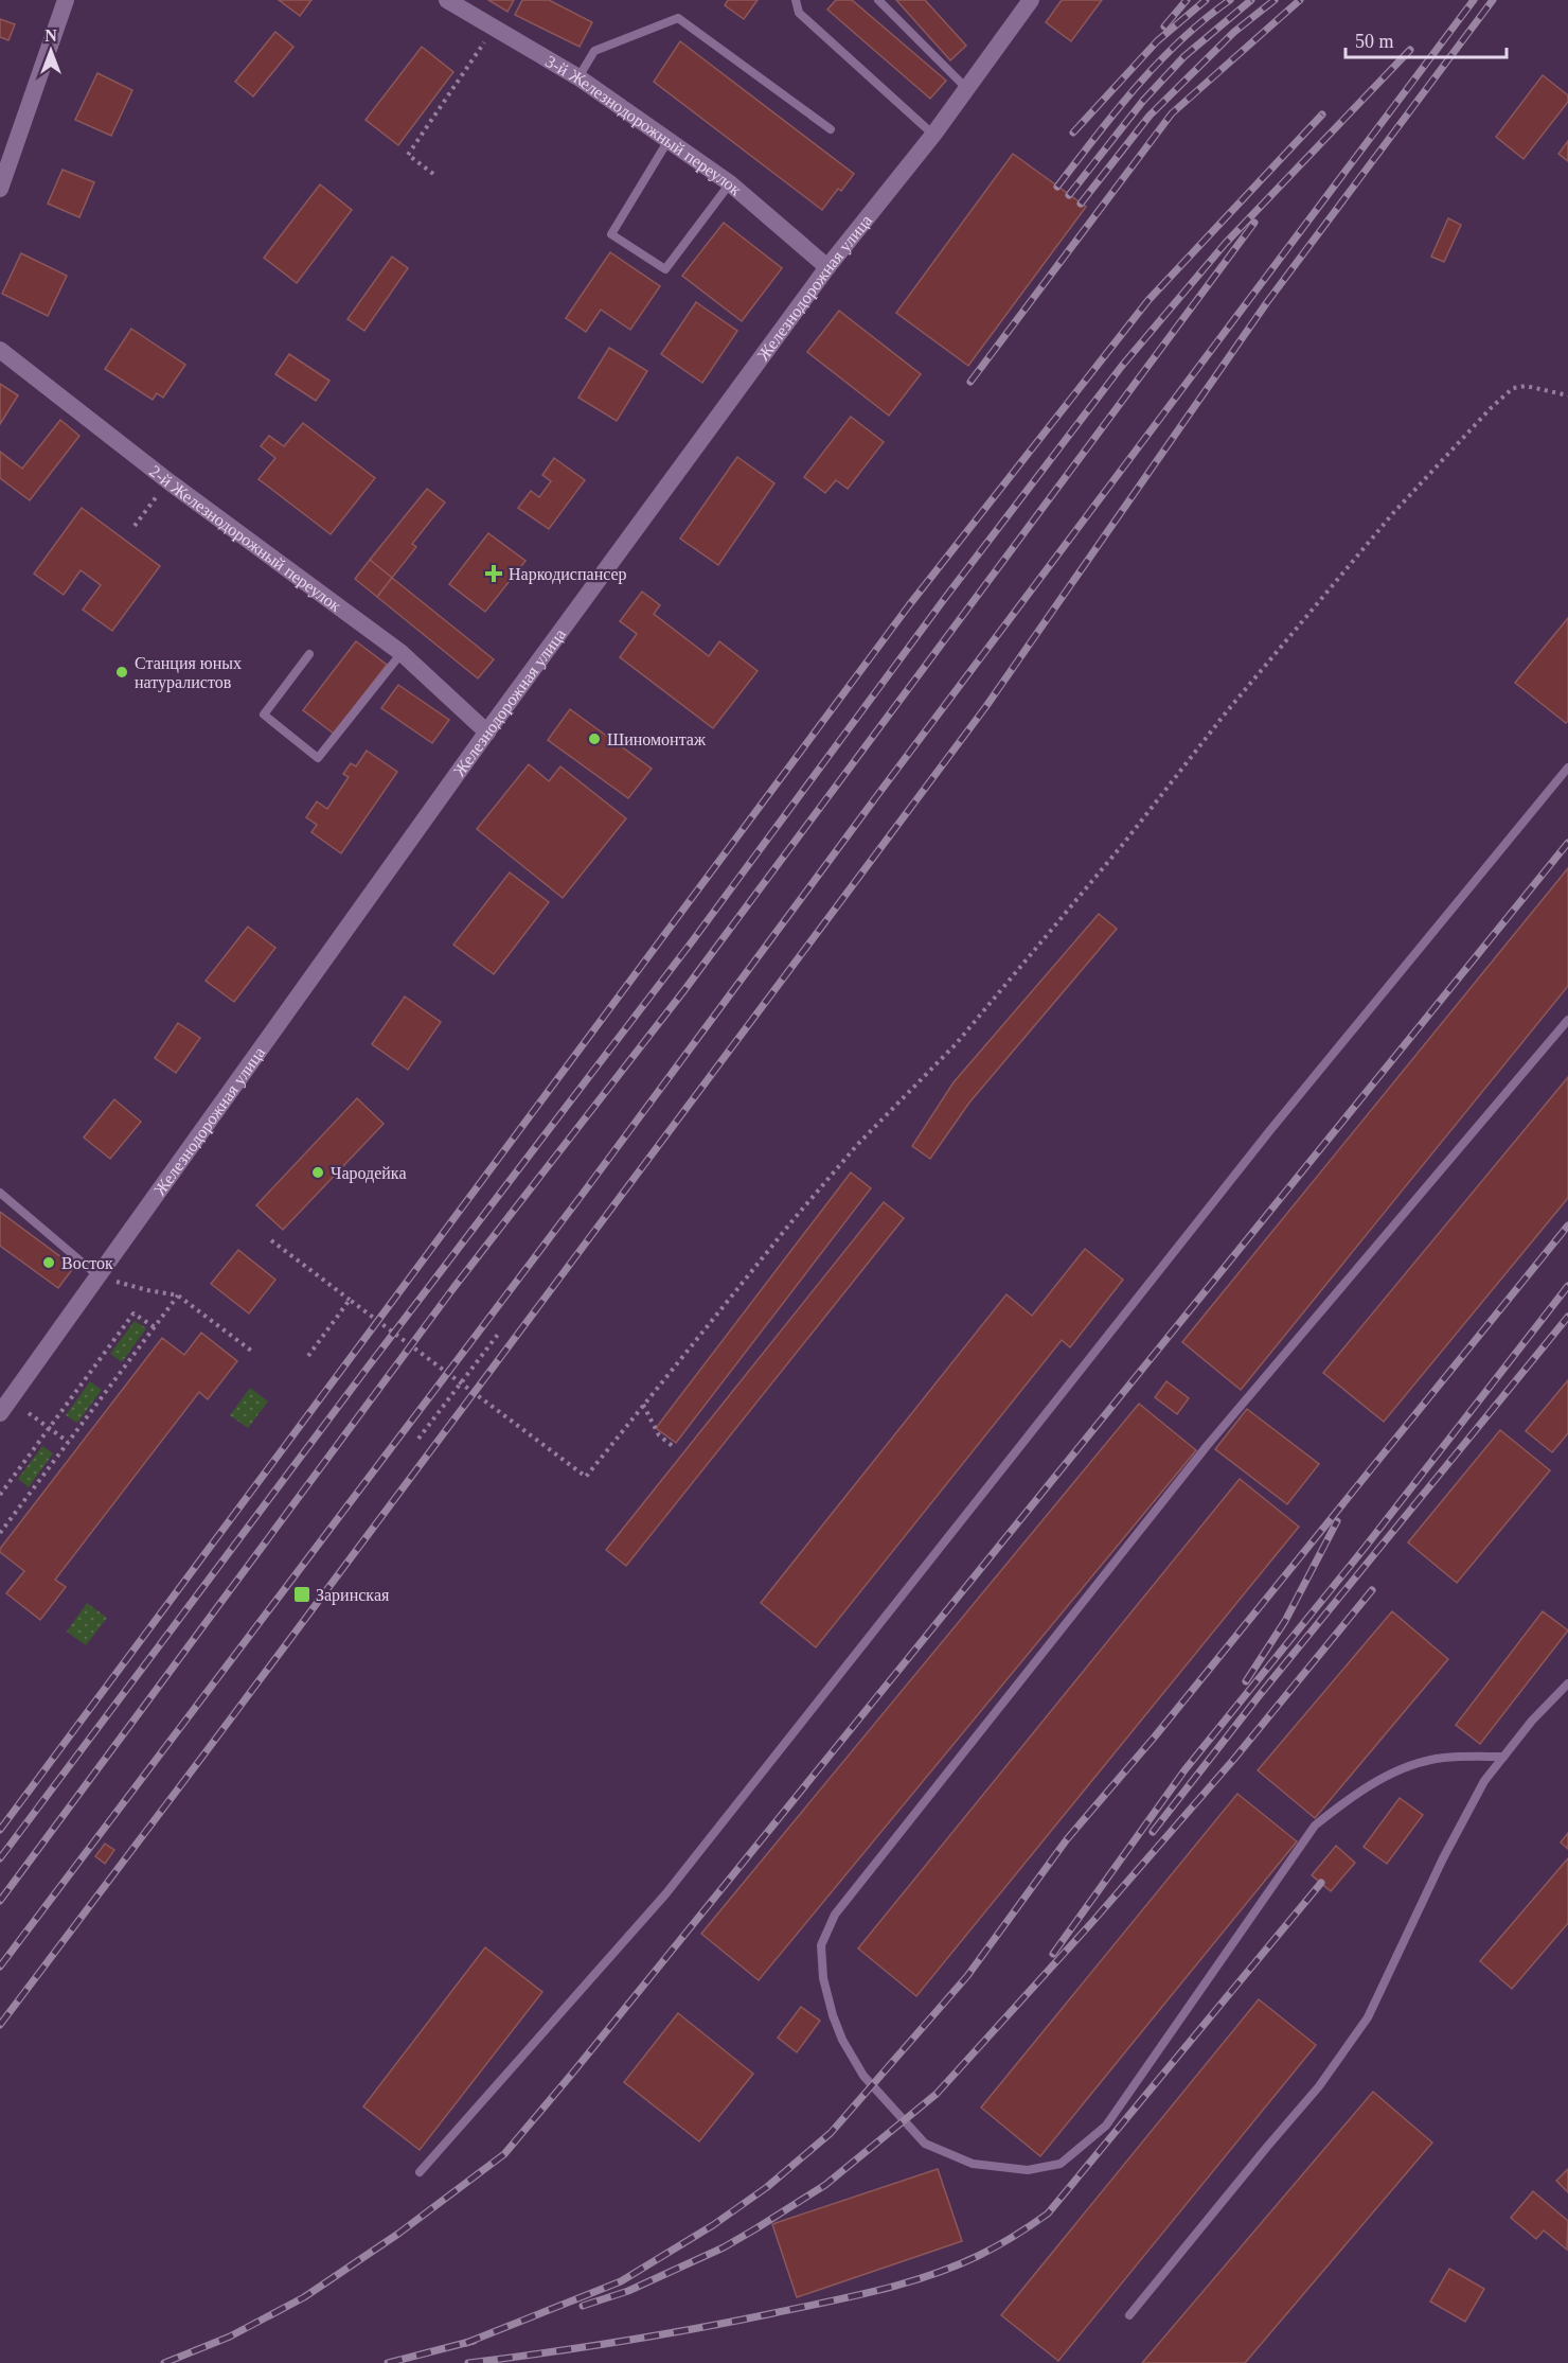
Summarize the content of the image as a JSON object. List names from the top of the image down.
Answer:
{
  "streets": {
    "street": ["3-й Железнодорожный переулок", "Железнодорожная улица", "2-й Железнодорожный переулок"]
  },
  "crossings": [
    ["3-й Железнодорожный переулок", "Железнодорожная улица"],
    ["Железнодорожная улица", "2-й Железнодорожный переулок"]
  ],
  "places": {
    "health": ["Наркодиспансер"],
    "other": [
      "Станция юных натуралистов",
      "Шиномонтаж",
      "Чародейка",
      "Восток"
    ],
    "transit": ["Заринская"]
  },
  "scale_bar": "50 m",
  "north": "top"
}
